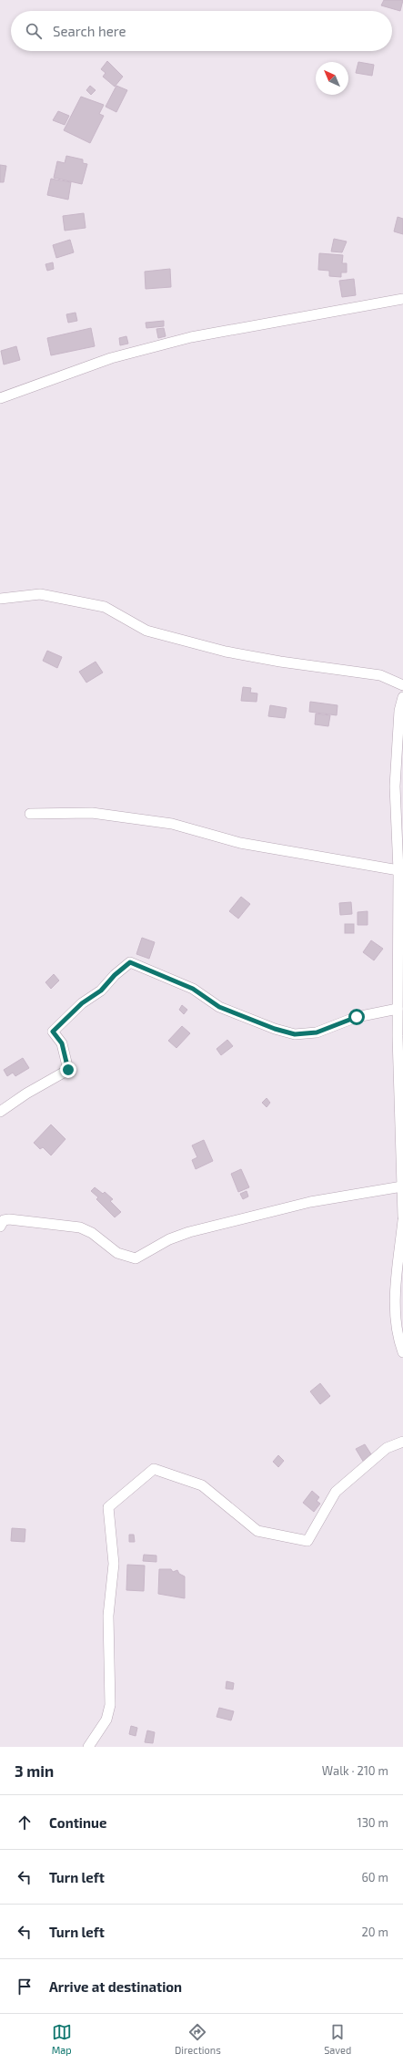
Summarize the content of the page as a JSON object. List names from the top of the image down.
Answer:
{
  "north": "top left",
  "page": {
    "search": "Search here",
    "heading": ["3 min", "Walk · 210 m"],
    "list": [
      ["Continue", "130 m"],
      ["Turn left", "60 m"],
      ["Turn left", "20 m"],
      "Arrive at destination"
    ],
    "nav": ["Map", "Directions", "Saved"]
  }
}
